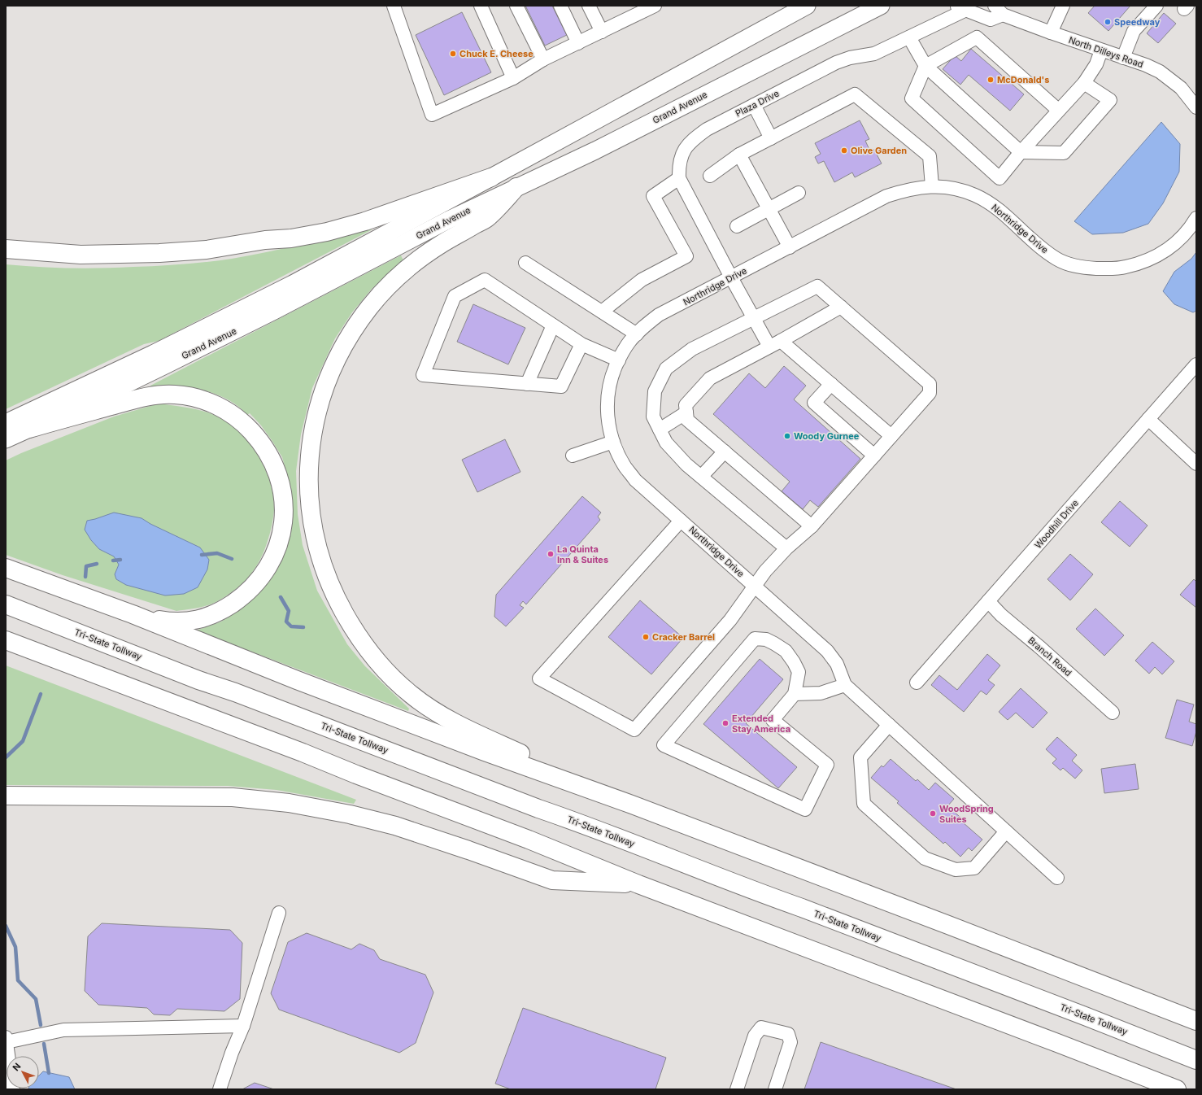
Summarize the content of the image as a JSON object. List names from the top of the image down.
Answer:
{
  "streets": {
    "highway": ["Tri-State Tollway"],
    "main road": ["Grand Avenue"],
    "street": [
      "North Dilleys Road",
      "Plaza Drive",
      "Northridge Drive",
      "Woodhill Drive",
      "Branch Road"
    ]
  },
  "crossings": [
    ["North Dilleys Road", "Plaza Drive"],
    ["Plaza Drive", "Northridge Drive"],
    ["Woodhill Drive", "Branch Road"]
  ],
  "places": [
    "Speedway",
    "Chuck E. Cheese",
    "McDonald's",
    "Olive Garden",
    "Woody Gurnee",
    "La Quinta Inn & Suites",
    "Cracker Barrel",
    "Extended Stay America",
    "WoodSpring Suites"
  ],
  "north": "top left"
}
